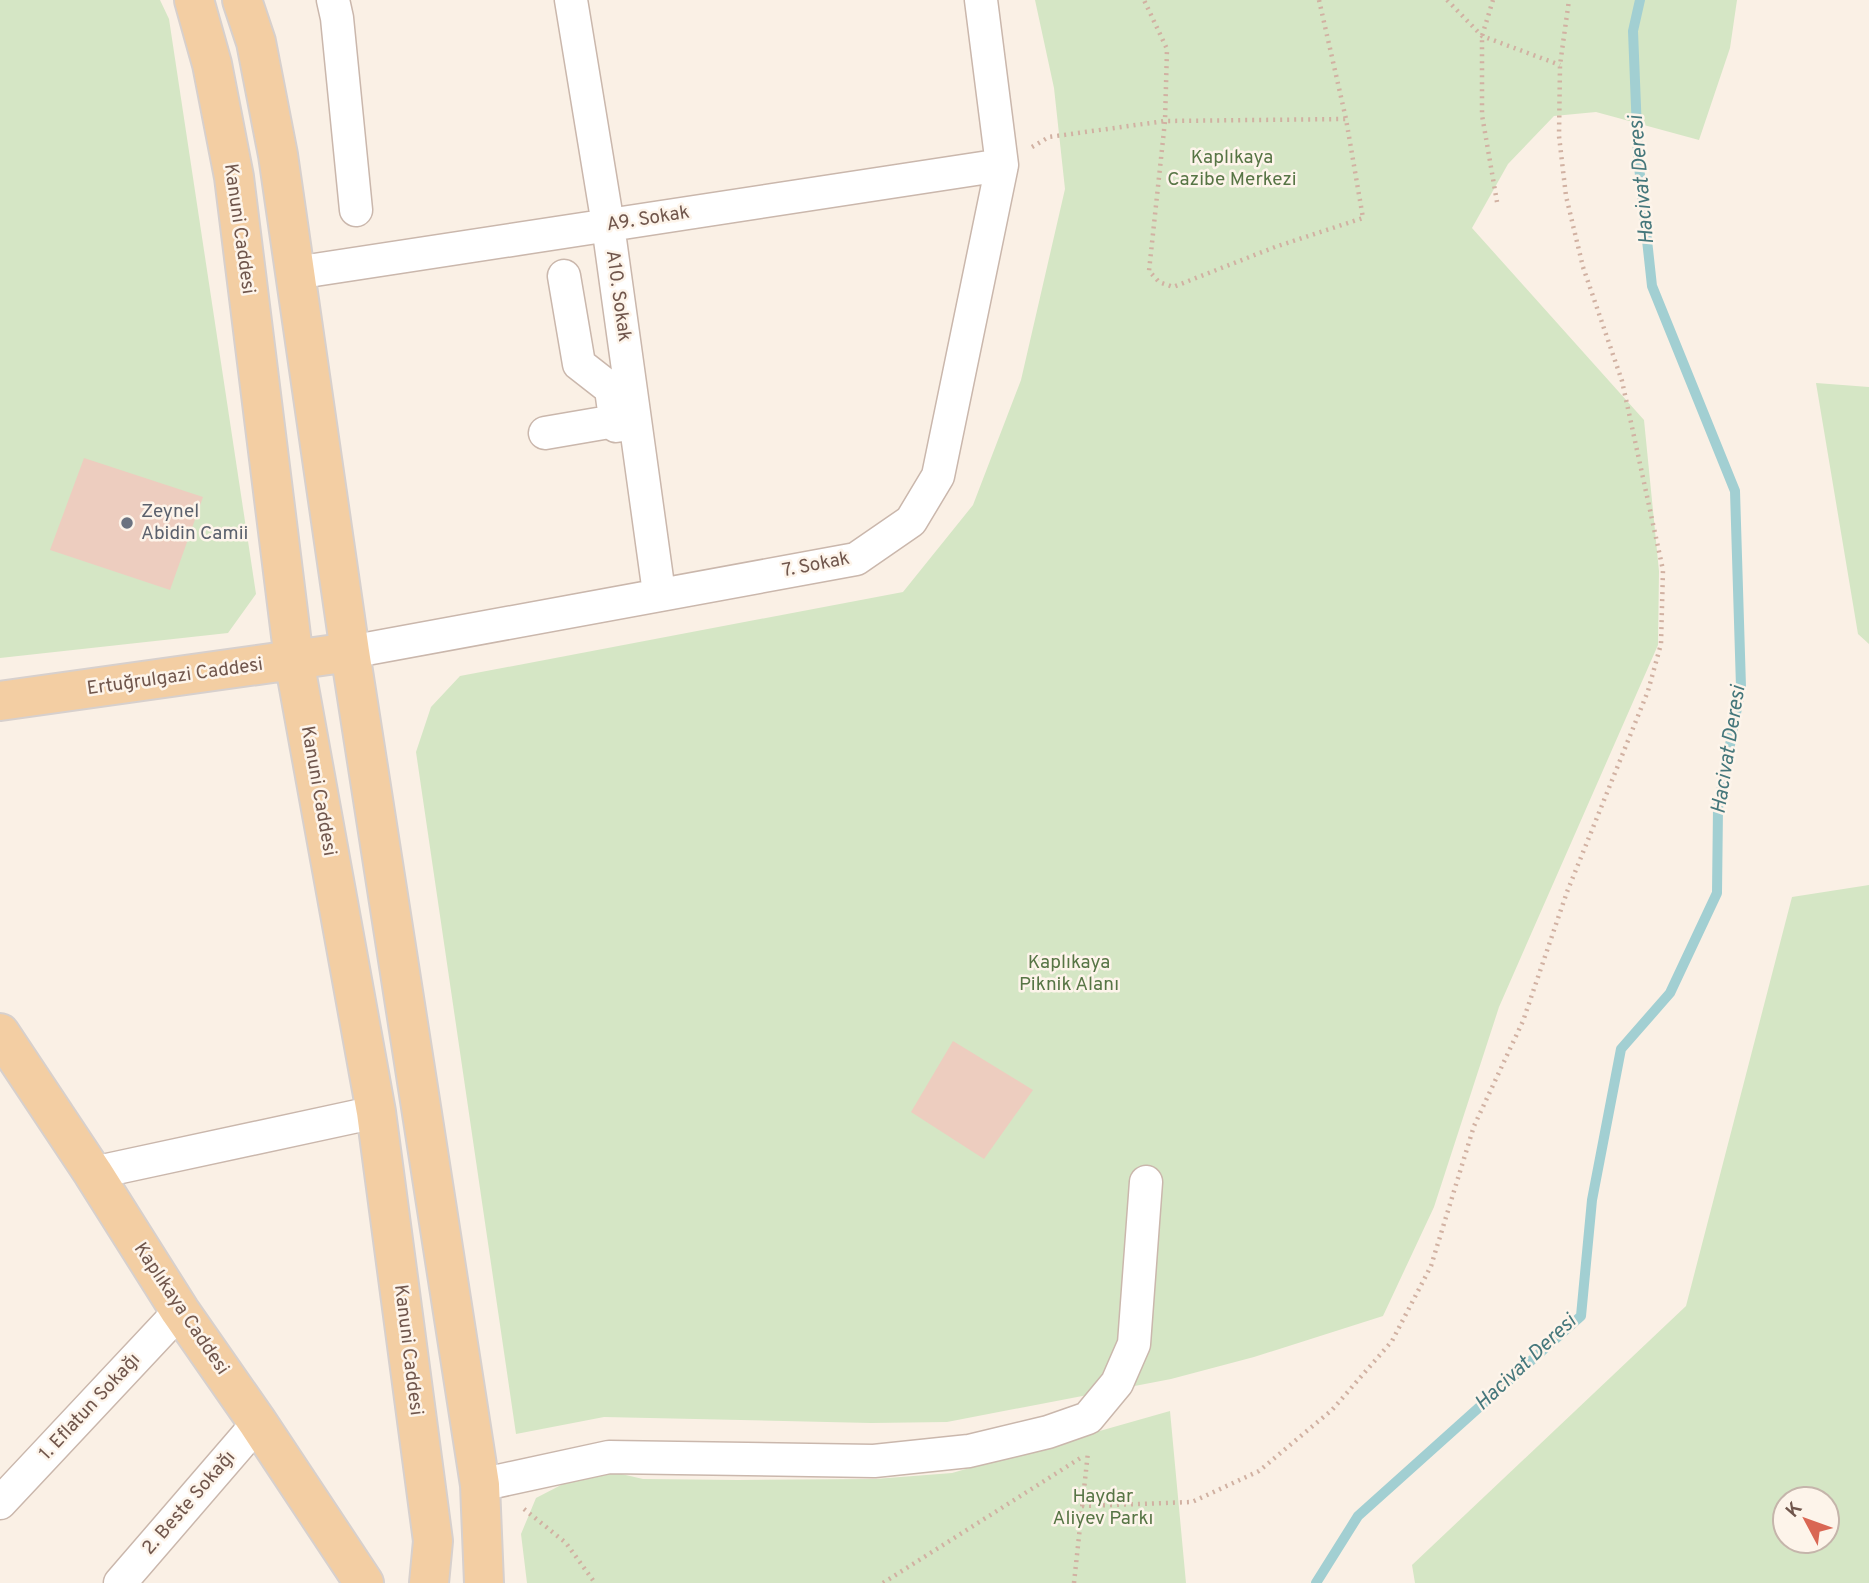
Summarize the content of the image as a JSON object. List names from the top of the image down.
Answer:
{
  "streets": {
    "main road": ["Kanuni Caddesi", "Ertuğrulgazi Caddesi", "Kaplıkaya Caddesi"],
    "street": [
      "A9. Sokak",
      "A10. Sokak",
      "7. Sokak",
      "1. Eflatun Sokağı",
      "2. Beste Sokağı"
    ]
  },
  "crossings": [
    ["A9. Sokak", "A10. Sokak"],
    ["A9. Sokak", "7. Sokak"],
    ["Kanuni Caddesi", "Ertuğrulgazi Caddesi"],
    ["A10. Sokak", "7. Sokak"],
    ["7. Sokak", "Ertuğrulgazi Caddesi"],
    ["Kaplıkaya Caddesi", "1. Eflatun Sokağı"],
    ["Kaplıkaya Caddesi", "2. Beste Sokağı"]
  ],
  "water": ["Hacivat Deresi"],
  "parks": ["Kaplıkaya Cazibe Merkezi", "Kaplıkaya Piknik Alanı", "Haydar Aliyev Parkı"],
  "places": ["Zeynel Abidin Camii"],
  "north": "top left"
}
